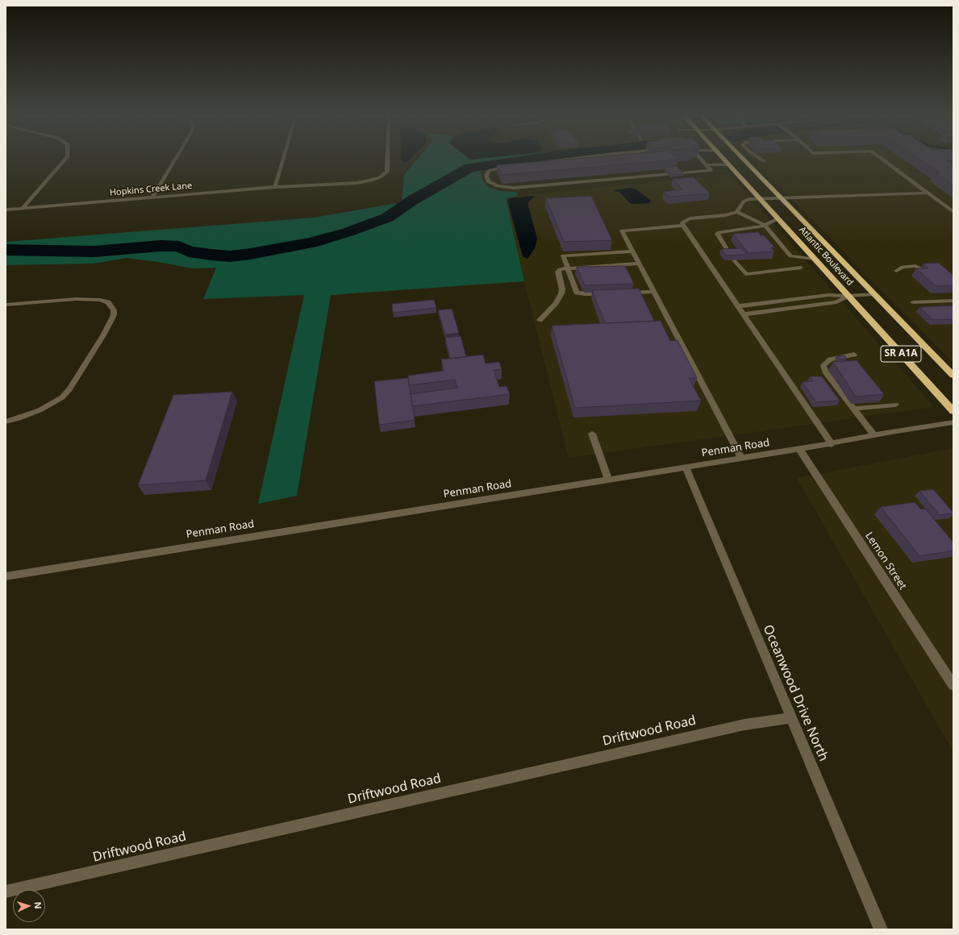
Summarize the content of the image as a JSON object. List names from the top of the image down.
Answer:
{
  "streets": {
    "highway": ["Atlantic Boulevard", "SR A1A"],
    "street": [
      "Hopkins Creek Lane",
      "Penman Road",
      "Lemon Street",
      "Oceanwood Drive North",
      "Driftwood Road"
    ]
  },
  "crossings": [
    ["Penman Road", "Lemon Street"],
    ["Penman Road", "Oceanwood Drive North"],
    ["Oceanwood Drive North", "Driftwood Road"]
  ],
  "north": "right"
}
